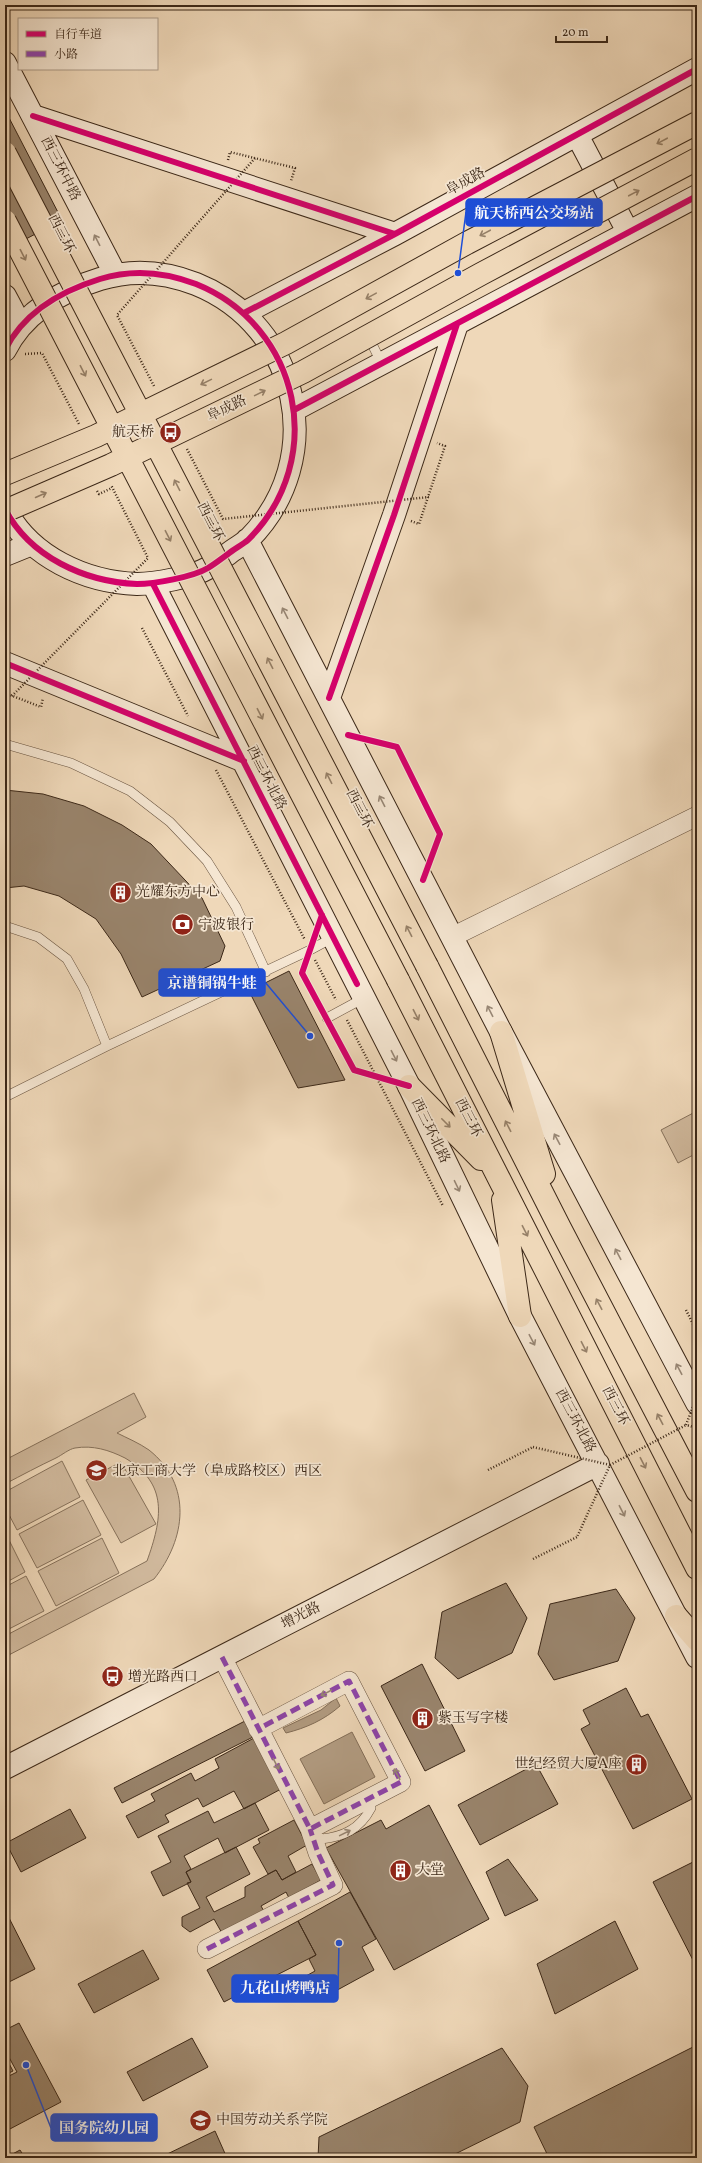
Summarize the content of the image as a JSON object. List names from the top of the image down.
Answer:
{
  "streets": {
    "highway": ["阜成路", "西三环"],
    "street": ["西三环中路", "西三环北路", "增光路"]
  },
  "crossings": [
    ["西三环北路", "增光路"]
  ],
  "one_way": ["西三环中路"],
  "places": {
    "other": [
      "航天桥西公交场站",
      "京谱铜锅牛蛙",
      "九花山烤鸭店",
      "国务院幼儿园"
    ],
    "bus stop": ["航天桥", "增光路西口"],
    "building": [
      "光耀东方中心",
      "紫玉写字楼",
      "世纪经贸大厦A座",
      "大堂"
    ],
    "bank": ["宁波银行"],
    "school or university": ["北京工商大学（阜成路校区）西区", "中国劳动关系学院"]
  },
  "legend": ["自行车道", "小路"],
  "scale_bar": "20 m"
}
